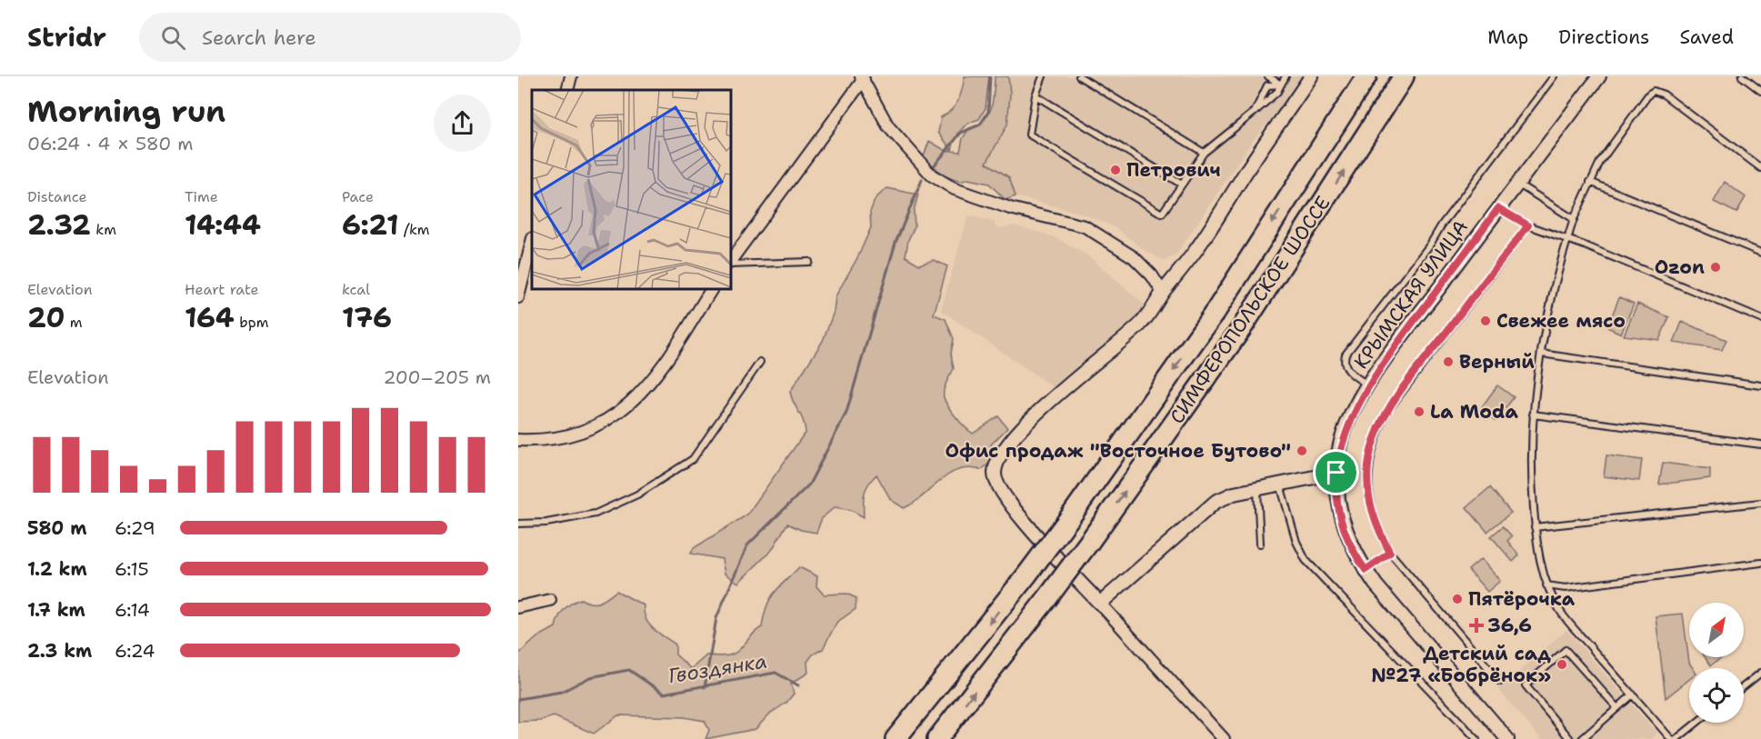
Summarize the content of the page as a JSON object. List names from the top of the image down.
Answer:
{
  "streets": {
    "highway": ["СИМФЕРОПОЛЬСКОЕ ШОССЕ"],
    "street": ["КРЫМСКАЯ УЛИЦА"]
  },
  "water": ["Гвоздянка"],
  "places": {
    "other": [
      "Петрович",
      "Ozon",
      "Свежее мясо",
      "Верный",
      "La Moda",
      "Офис продаж \"Восточное Бутово\"",
      "Пятёрочка",
      "Детский сад №27 «Бобрёнок»"
    ],
    "health": ["36,6"]
  },
  "north": "top right",
  "page": {
    "header": "Stridr",
    "search": "Search here",
    "nav": ["Map", "Directions", "Saved"],
    "heading": ["Morning run", "06:24 · 4 × 580 m"],
    "stats": [
      ["Distance", "2.32 km"],
      ["Time", "14:44"],
      ["Pace", "6:21 /km"],
      ["Elevation", "20 m"],
      ["Heart rate", "164 bpm"],
      ["kcal", "176"]
    ],
    "chart": ["Elevation", "200–205 m"],
    "list": [
      {
        "name": "580 m",
        "note": "6:29"
      },
      {
        "name": "1.2 km",
        "note": "6:15"
      },
      {
        "name": "1.7 km",
        "note": "6:14"
      },
      {
        "name": "2.3 km",
        "note": "6:24"
      }
    ]
  }
}
